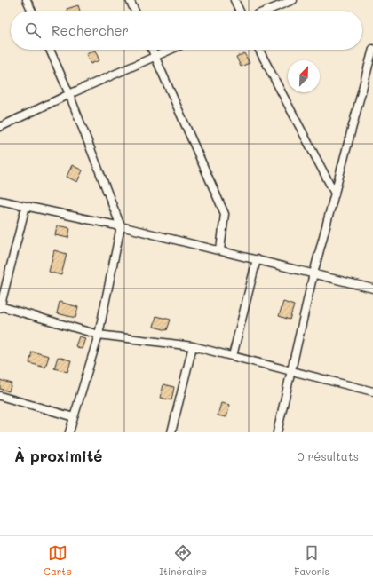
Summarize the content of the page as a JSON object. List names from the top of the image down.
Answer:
{
  "north": "top right",
  "page": {
    "search": "Rechercher",
    "heading": ["À proximité", "0 résultats"],
    "nav": ["Carte", "Itinéraire", "Favoris"]
  }
}
